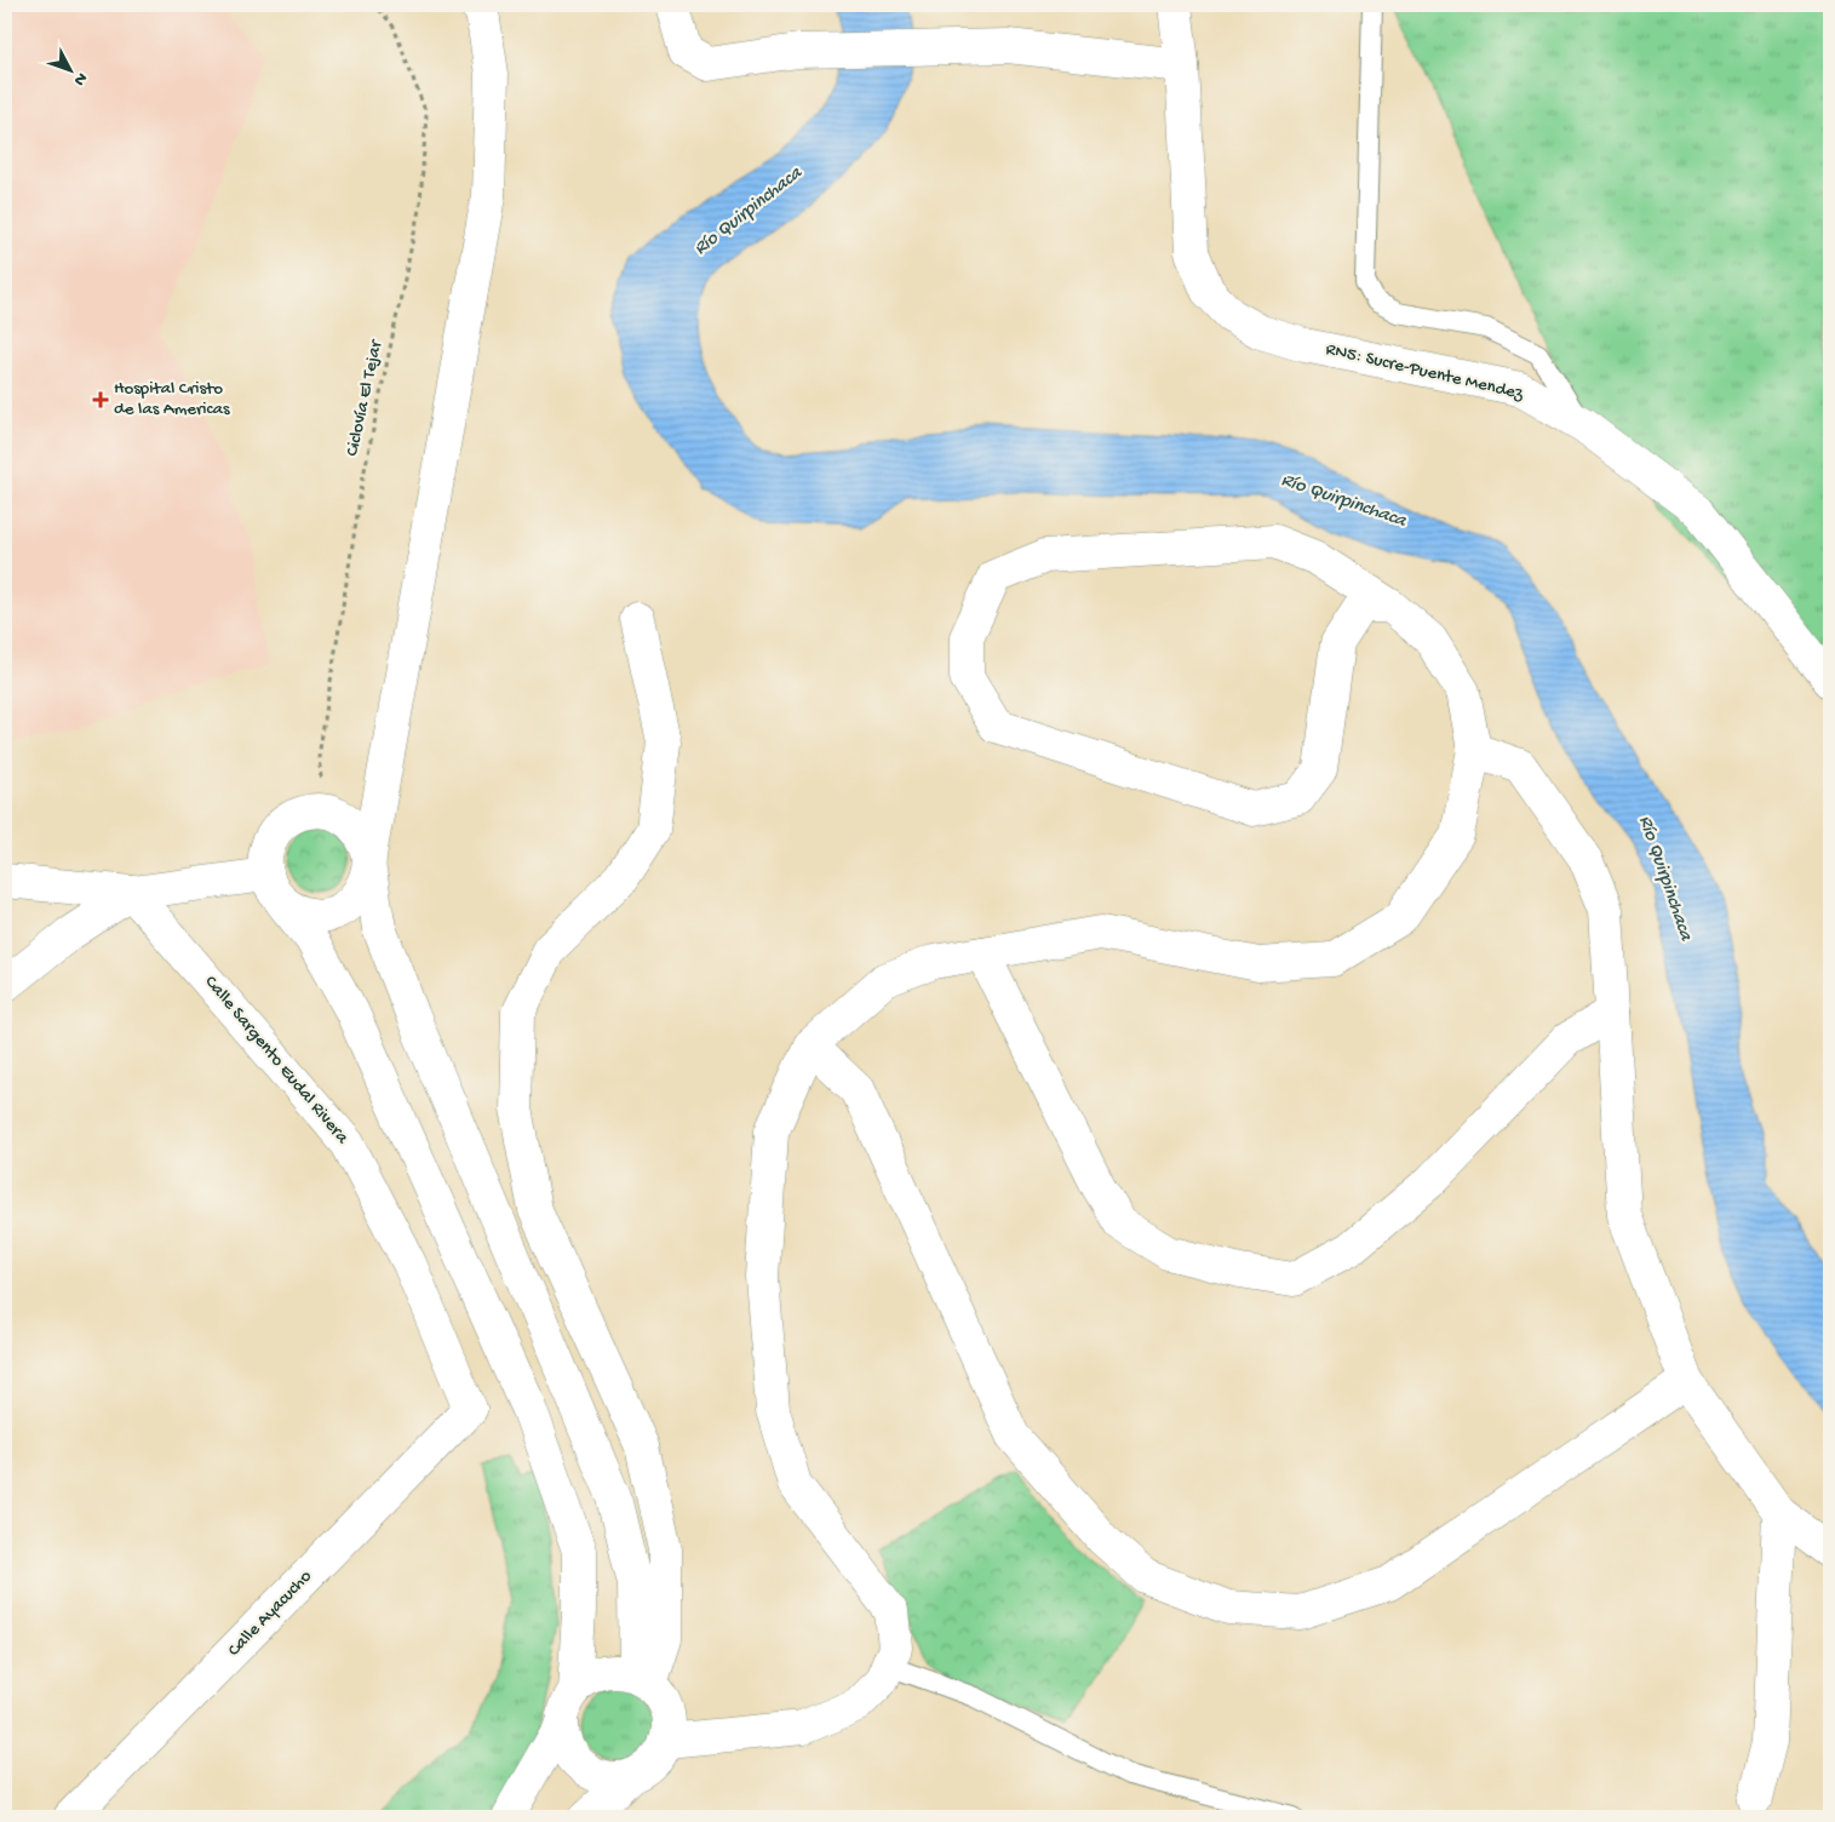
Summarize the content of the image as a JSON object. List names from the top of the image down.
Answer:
{
  "streets": {
    "main road": ["RN5: Sucre-Puente Mendez", "Calle Sargento Eudal Rivera", "Calle Ayacucho"],
    "path": ["Ciclovía El Tejar"]
  },
  "crossings": [
    ["Calle Sargento Eudal Rivera", "Calle Ayacucho"]
  ],
  "water": ["Río Quirpinchaca"],
  "places": {
    "health": ["Hospital Cristo de las Americas"]
  },
  "north": "bottom right"
}
